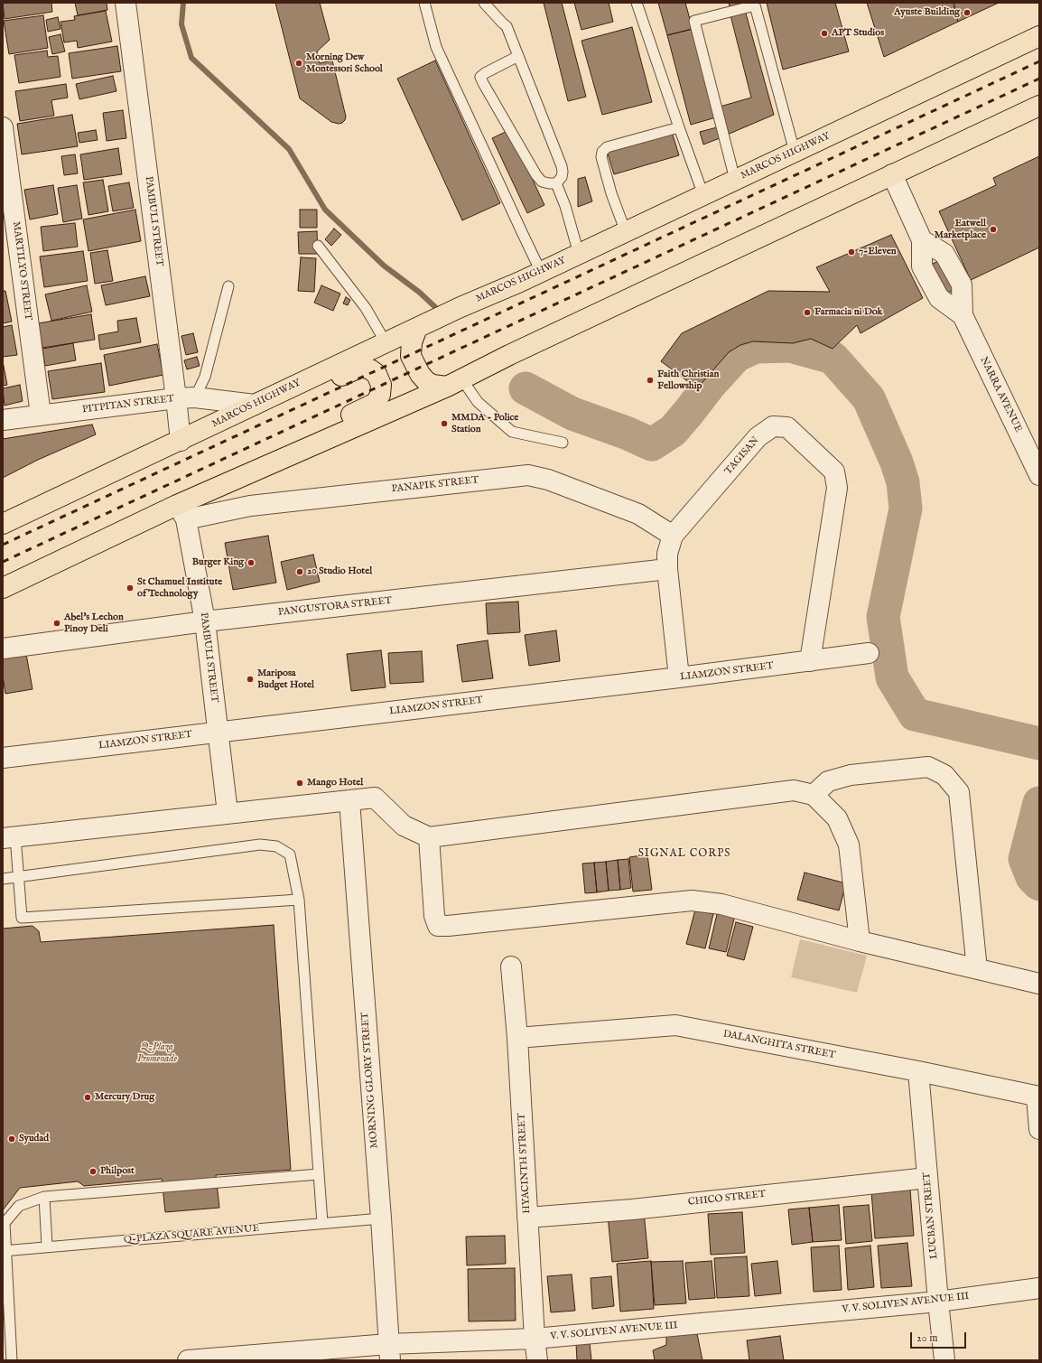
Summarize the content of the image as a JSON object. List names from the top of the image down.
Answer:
{
  "streets": {
    "main road": ["MARCOS HIGHWAY"],
    "street": [
      "PAMBULI STREET",
      "MARTILYO STREET",
      "NARRA AVENUE",
      "PITPITAN STREET",
      "TAGISAN",
      "PANAPIK STREET",
      "PANGUSTORA STREET",
      "LIAMZON STREET",
      "DALANGHITA STREET",
      "MORNING GLORY STREET",
      "HYACINTH STREET",
      "CHICO STREET",
      "LUCBAN STREET",
      "V. V. SOLIVEN AVENUE III"
    ],
    "lane": ["Q-PLAZA SQUARE AVENUE"]
  },
  "crossings": [
    ["MARCOS HIGHWAY", "PAMBULI STREET"],
    ["MARCOS HIGHWAY", "PITPITAN STREET"],
    ["PAMBULI STREET", "PITPITAN STREET"],
    ["PAMBULI STREET", "PANAPIK STREET"],
    ["PAMBULI STREET", "PANGUSTORA STREET"],
    ["PAMBULI STREET", "LIAMZON STREET"],
    ["MARTILYO STREET", "PITPITAN STREET"],
    ["TAGISAN", "PANAPIK STREET"],
    ["TAGISAN", "PANGUSTORA STREET"],
    ["TAGISAN", "LIAMZON STREET"],
    ["DALANGHITA STREET", "HYACINTH STREET"],
    ["DALANGHITA STREET", "LUCBAN STREET"],
    ["MORNING GLORY STREET", "Q-PLAZA SQUARE AVENUE"],
    ["MORNING GLORY STREET", "V. V. SOLIVEN AVENUE III"],
    ["HYACINTH STREET", "CHICO STREET"],
    ["HYACINTH STREET", "V. V. SOLIVEN AVENUE III"],
    ["CHICO STREET", "LUCBAN STREET"],
    ["LUCBAN STREET", "V. V. SOLIVEN AVENUE III"]
  ],
  "districts": ["SIGNAL CORPS"],
  "parks": ["Q-Plaza Promenade"],
  "places": [
    "Ayuste Building",
    "APT Studios",
    "Morning Dew Montessori School",
    "Eatwell Marketplace",
    "7-Eleven",
    "Farmacia ni Dok",
    "Faith Christian Fellowship",
    "MMDA - Police Station",
    "Burger King",
    "20 Studio Hotel",
    "St Chamuel Institute of Technology",
    "Abel's Lechon Pinoy Deli",
    "Mariposa Budget Hotel",
    "Mango Hotel",
    "Mercury Drug",
    "Syudad",
    "Philpost"
  ],
  "scale_bar": "20 m"
}
